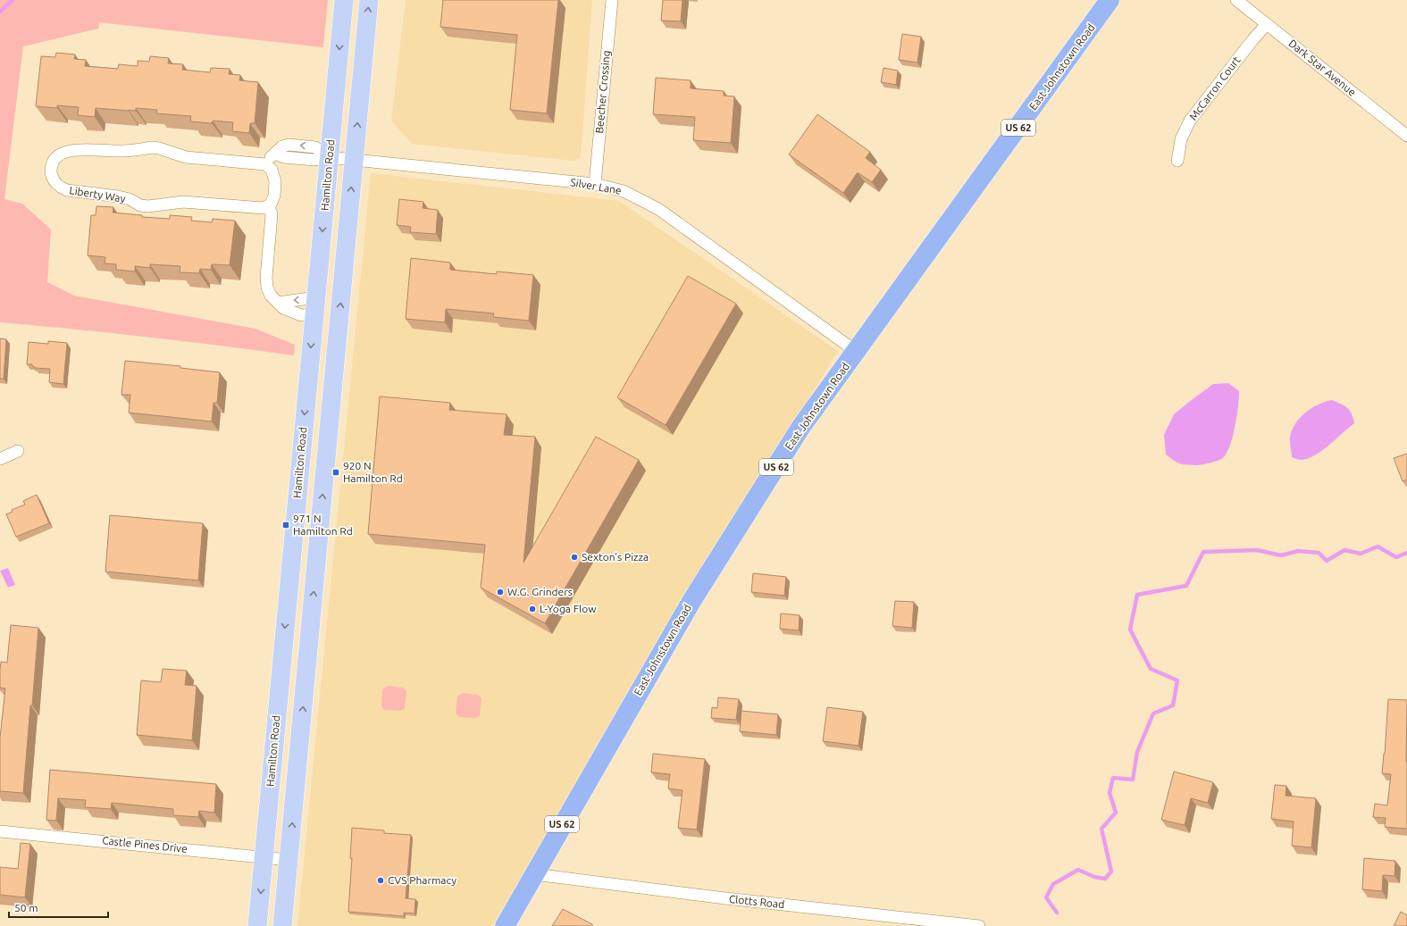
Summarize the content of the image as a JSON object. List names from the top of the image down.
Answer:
{
  "streets": {
    "highway": ["East Johnstown Road", "US 62"],
    "main road": ["Hamilton Road"],
    "street": [
      "Dark Star Avenue",
      "McCarron Court",
      "Beecher Crossing",
      "Silver Lane",
      "Liberty Way",
      "Castle Pines Drive",
      "Clotts Road"
    ]
  },
  "crossings": [
    ["East Johnstown Road", "Silver Lane"],
    ["East Johnstown Road", "Clotts Road"],
    ["Dark Star Avenue", "McCarron Court"],
    ["Beecher Crossing", "Silver Lane"],
    ["Hamilton Road", "Silver Lane"],
    ["Hamilton Road", "Castle Pines Drive"]
  ],
  "places": {
    "transit": ["920 N Hamilton Rd", "971 N Hamilton Rd"],
    "other": [
      "Sexton’s Pizza",
      "W.G. Grinders",
      "L-Yoga Flow",
      "CVS Pharmacy"
    ]
  },
  "scale_bar": "50 m"
}
